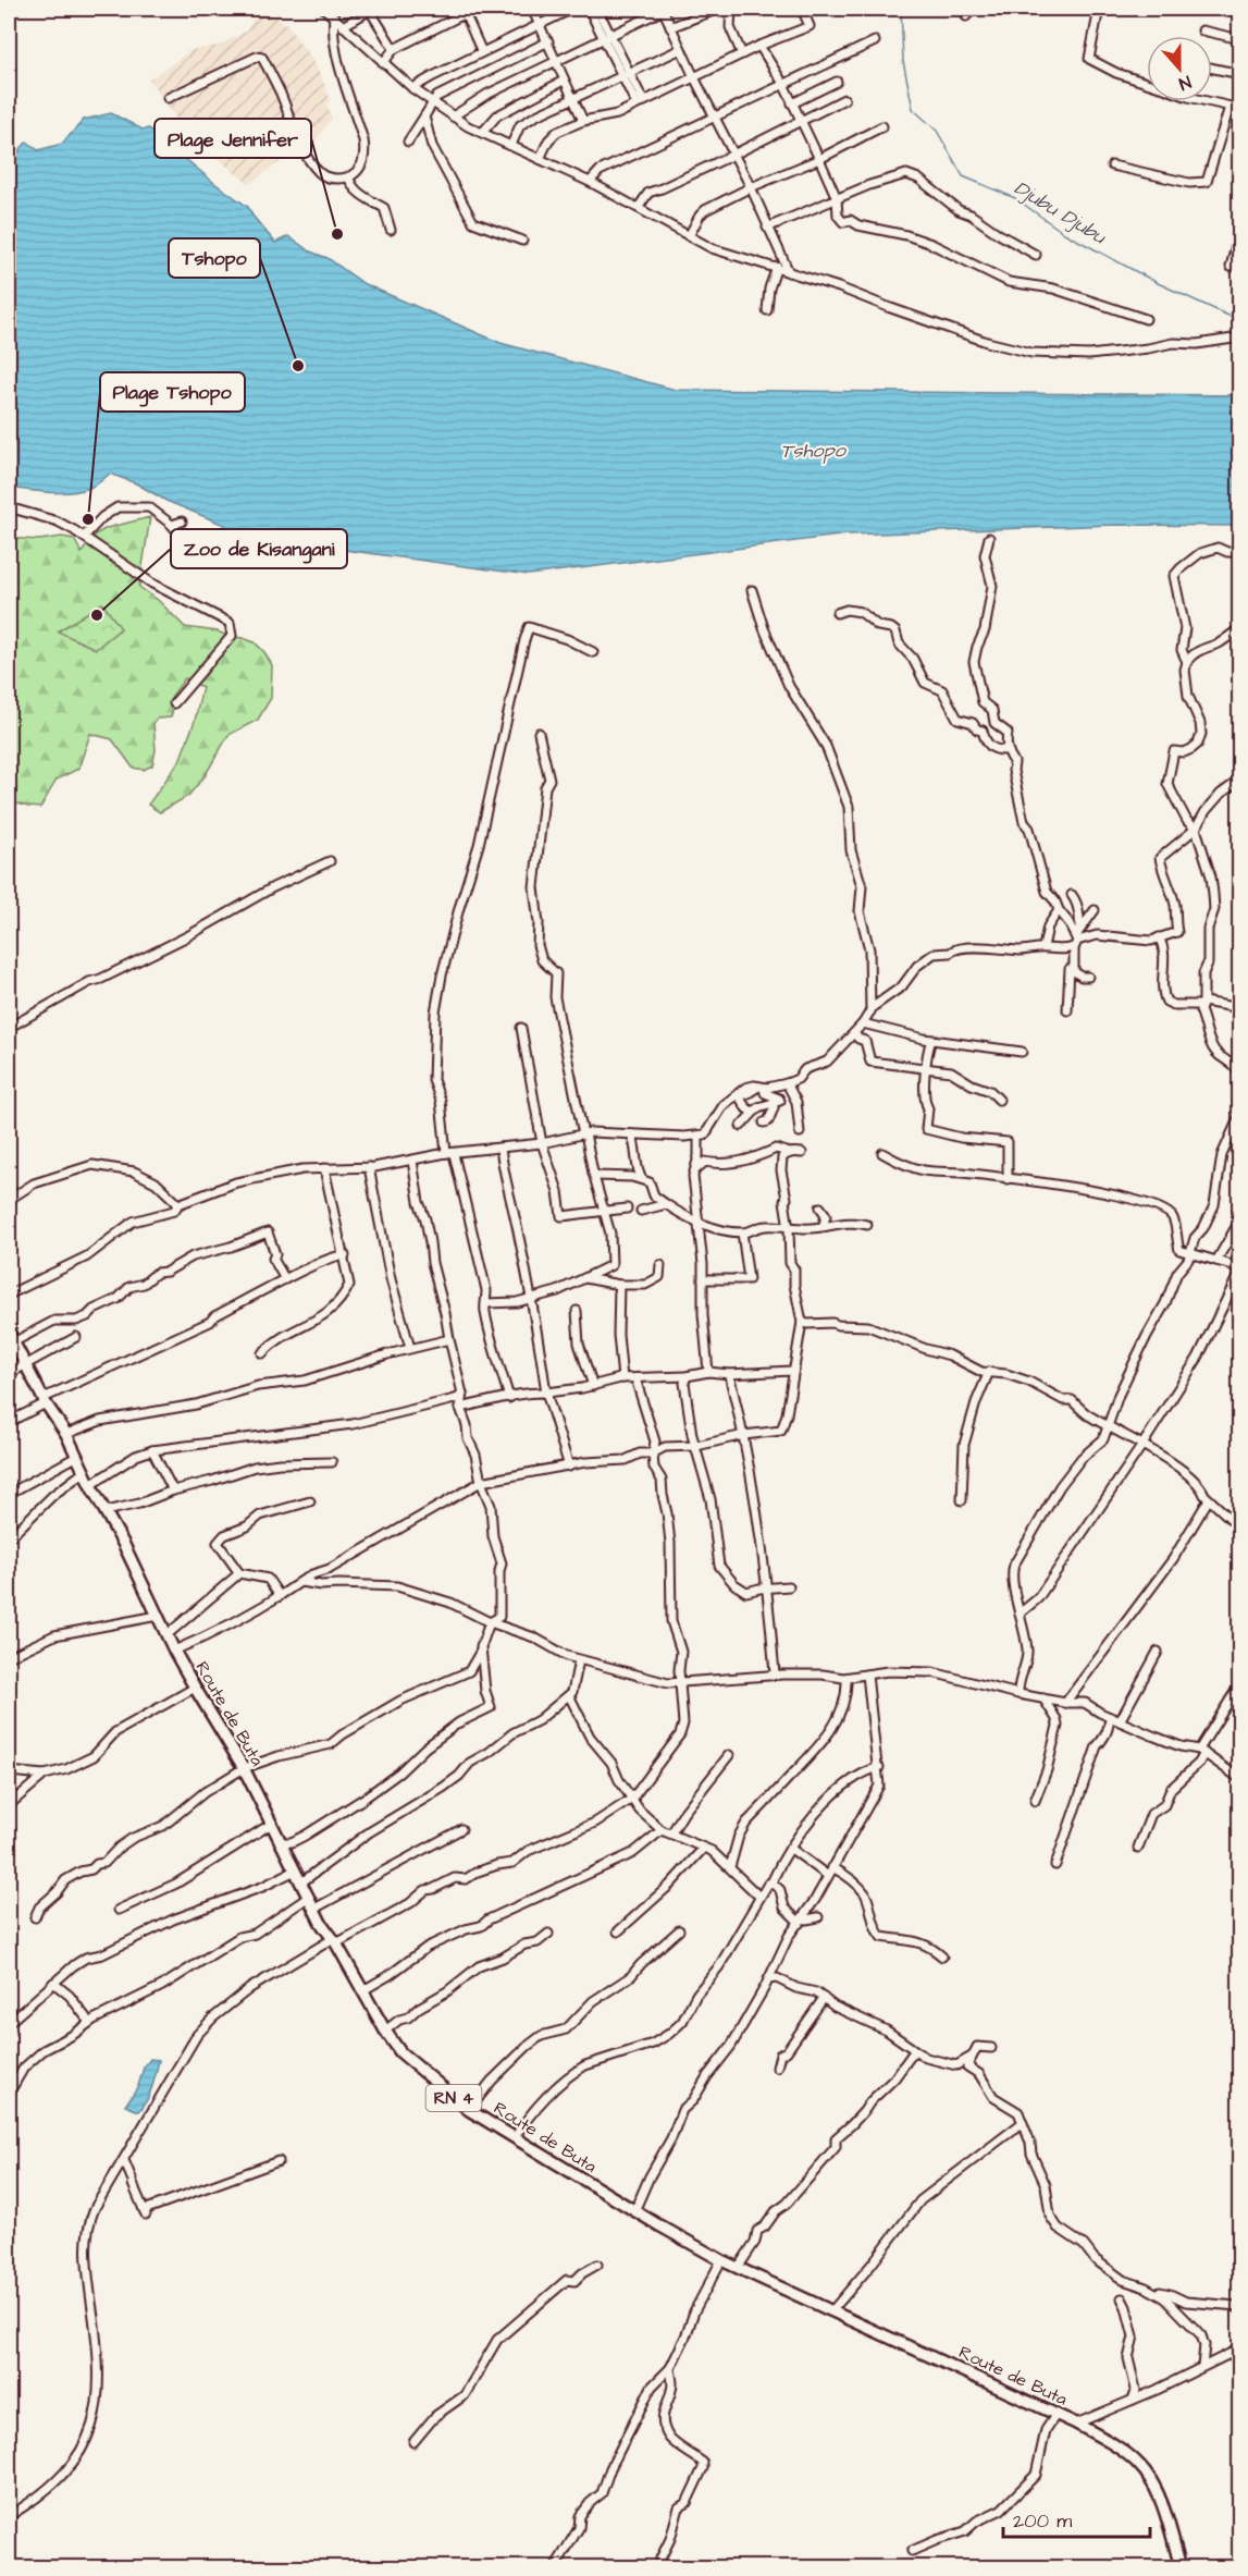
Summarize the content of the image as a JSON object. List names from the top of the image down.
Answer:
{
  "streets": {
    "highway": ["Route de Buta", "RN 4"]
  },
  "water": ["Djubu Djubu", "Tshopo"],
  "places": [
    "Plage Jennifer",
    "Tshopo",
    "Plage Tshopo",
    "Zoo de Kisangani"
  ],
  "scale_bar": "200 m",
  "north": "bottom"
}
